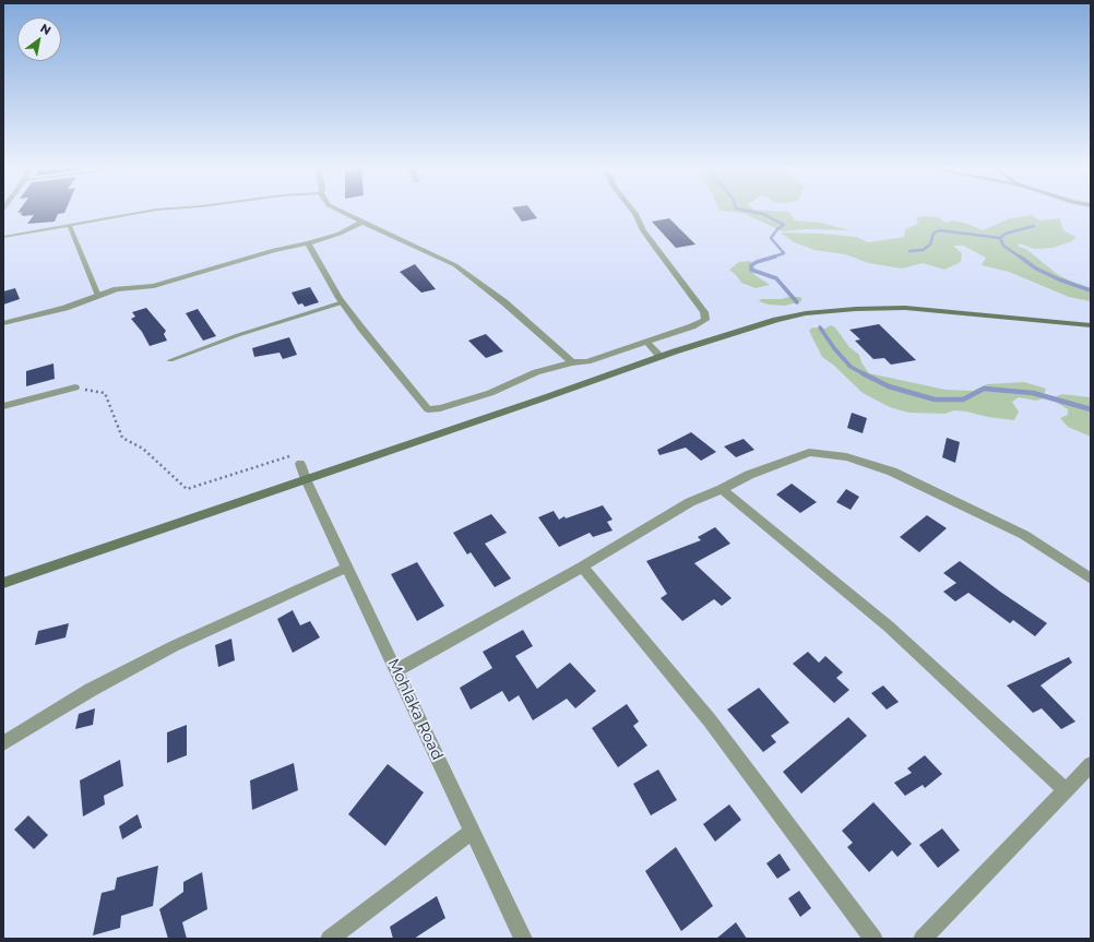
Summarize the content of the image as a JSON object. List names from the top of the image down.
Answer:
{
  "streets": {
    "street": ["Mohlaka Road"]
  },
  "north": "top right"
}
